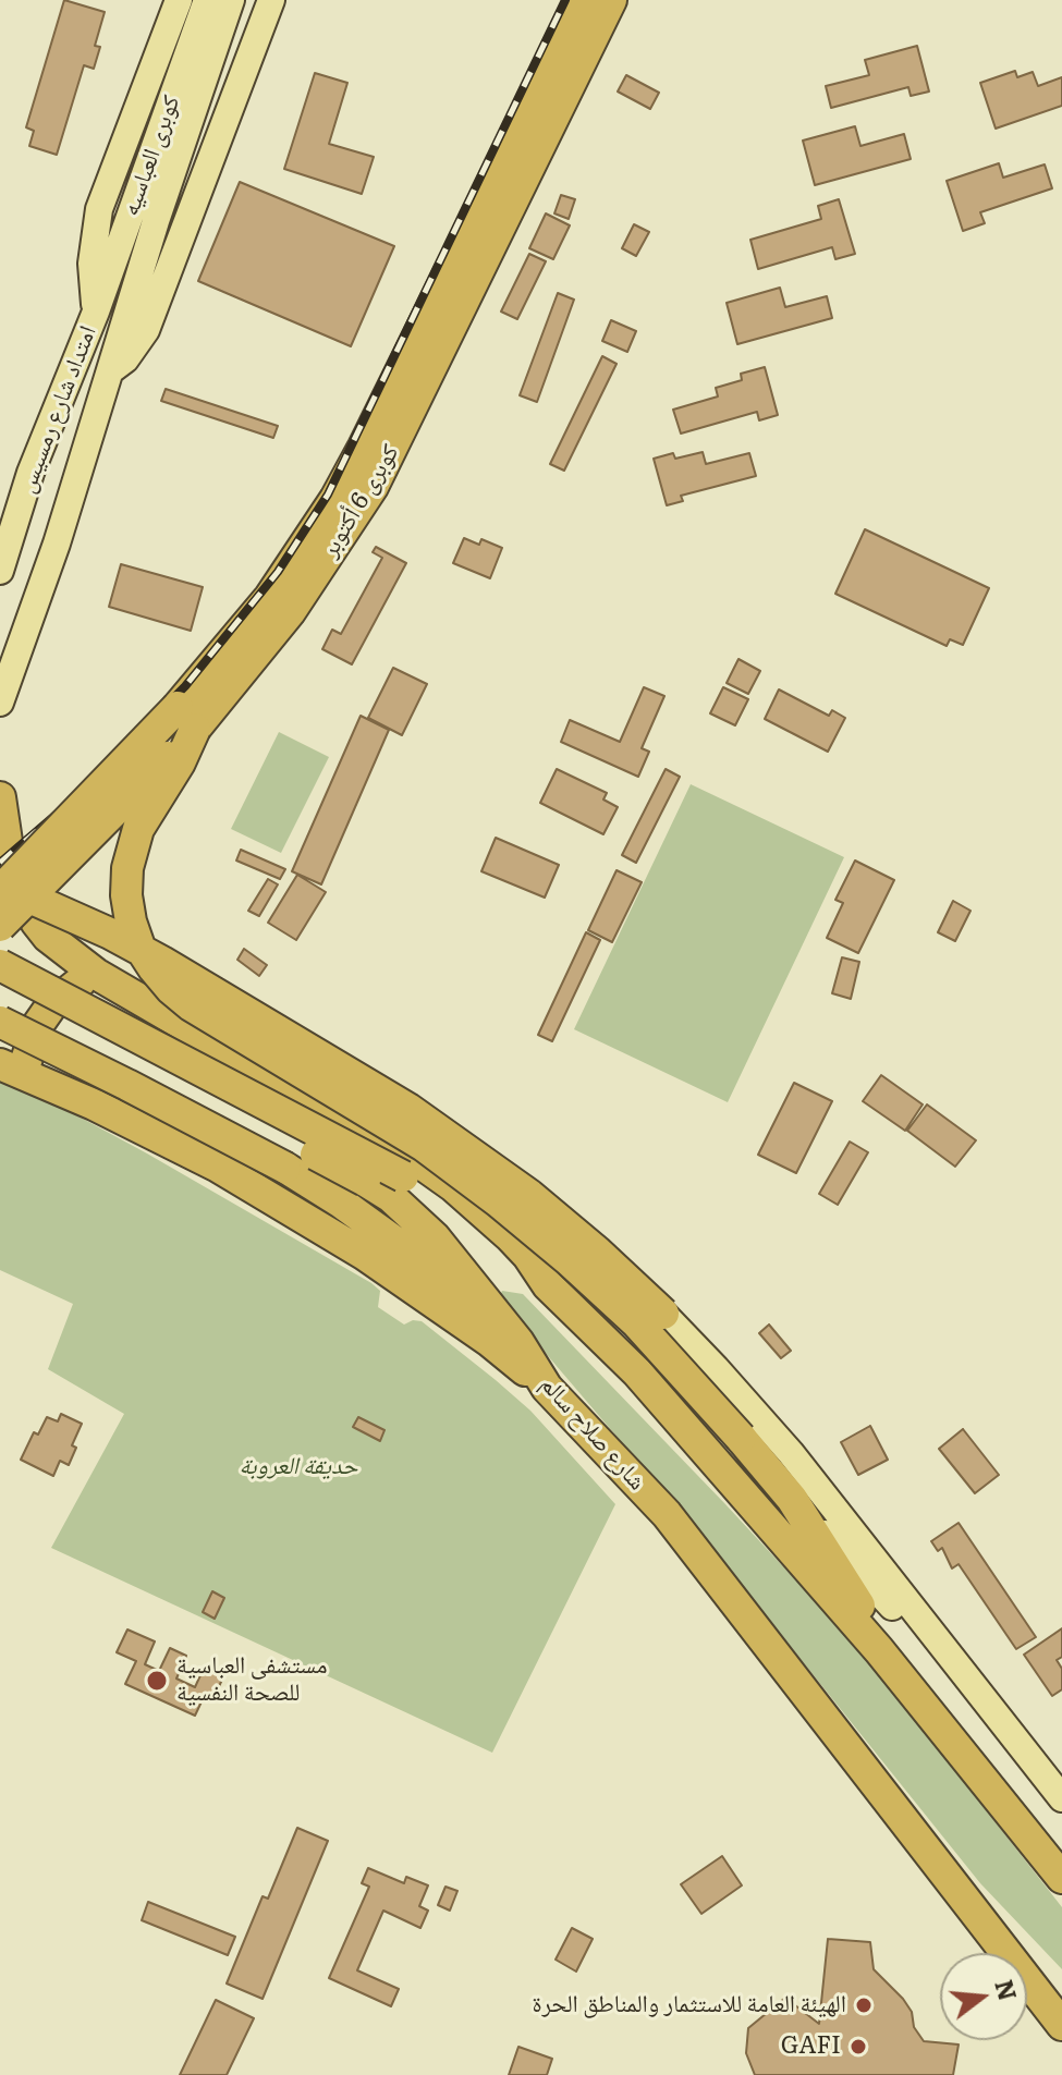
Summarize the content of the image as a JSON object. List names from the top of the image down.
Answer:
{
  "streets": {
    "highway": ["كوبرى 6 أكتوبر", "شارع صلاح سالم"],
    "main road": ["كوبرى العباسيه", "امتداد شارع رمسيس"]
  },
  "crossings": [
    ["كوبرى العباسيه", "امتداد شارع رمسيس"]
  ],
  "parks": ["حديقة العروبة"],
  "places": ["مستشفى العباسية للصحة النفسية", "الهيئة العامة للاستثمار والمناطق الحرة", "GAFI"],
  "north": "right"
}
